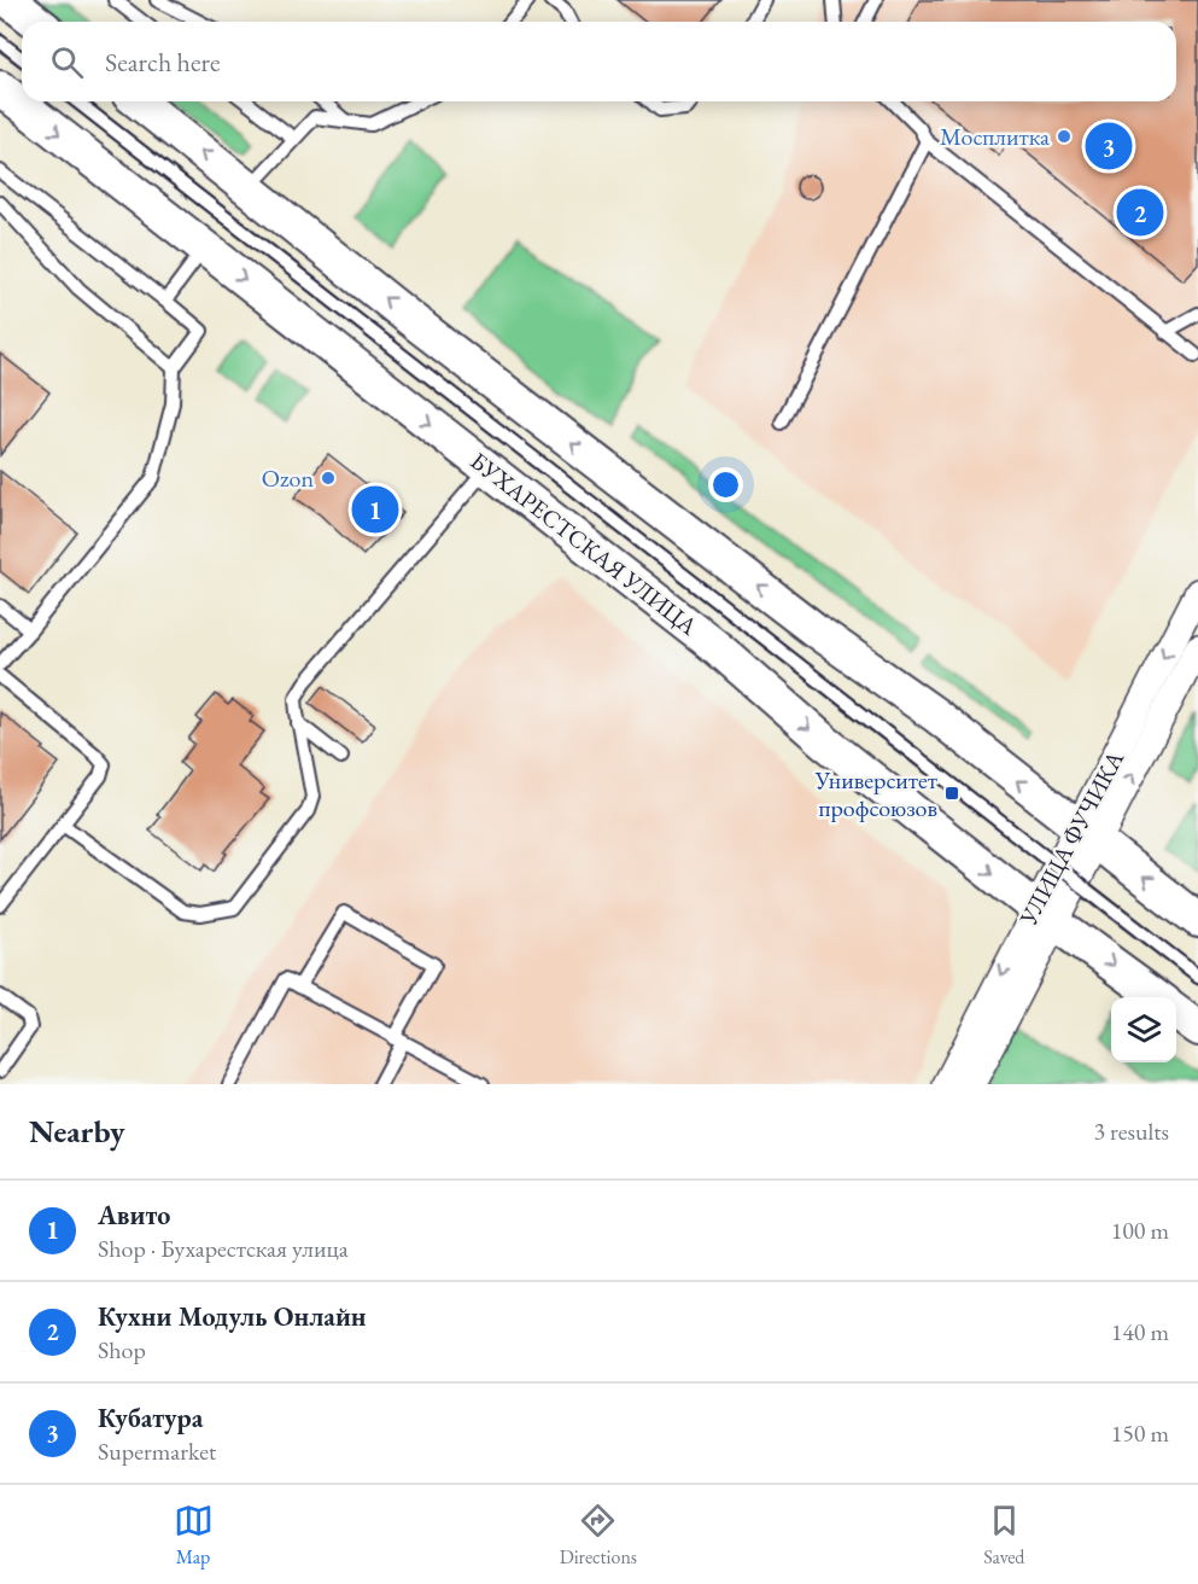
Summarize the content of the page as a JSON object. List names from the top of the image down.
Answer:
{
  "streets": {
    "main road": ["БУХАРЕСТСКАЯ УЛИЦА"],
    "street": ["УЛИЦА ФУЧИКА"]
  },
  "crossings": [
    ["БУХАРЕСТСКАЯ УЛИЦА", "УЛИЦА ФУЧИКА"]
  ],
  "places": {
    "other": ["Мосплитка", "Ozon"],
    "transit": ["Университет профсоюзов"]
  },
  "page": {
    "search": "Search here",
    "pins": ["3", "2", "1"],
    "heading": ["Nearby", "3 results"],
    "list": [
      {
        "mark": "1",
        "name": "Авито",
        "note": "Shop · Бухарестская улица",
        "value": "100 m"
      },
      {
        "mark": "2",
        "name": "Кухни Модуль Онлайн",
        "note": "Shop",
        "value": "140 m"
      },
      {
        "mark": "3",
        "name": "Кубатура",
        "note": "Supermarket",
        "value": "150 m"
      }
    ],
    "nav": ["Map", "Directions", "Saved"]
  }
}
